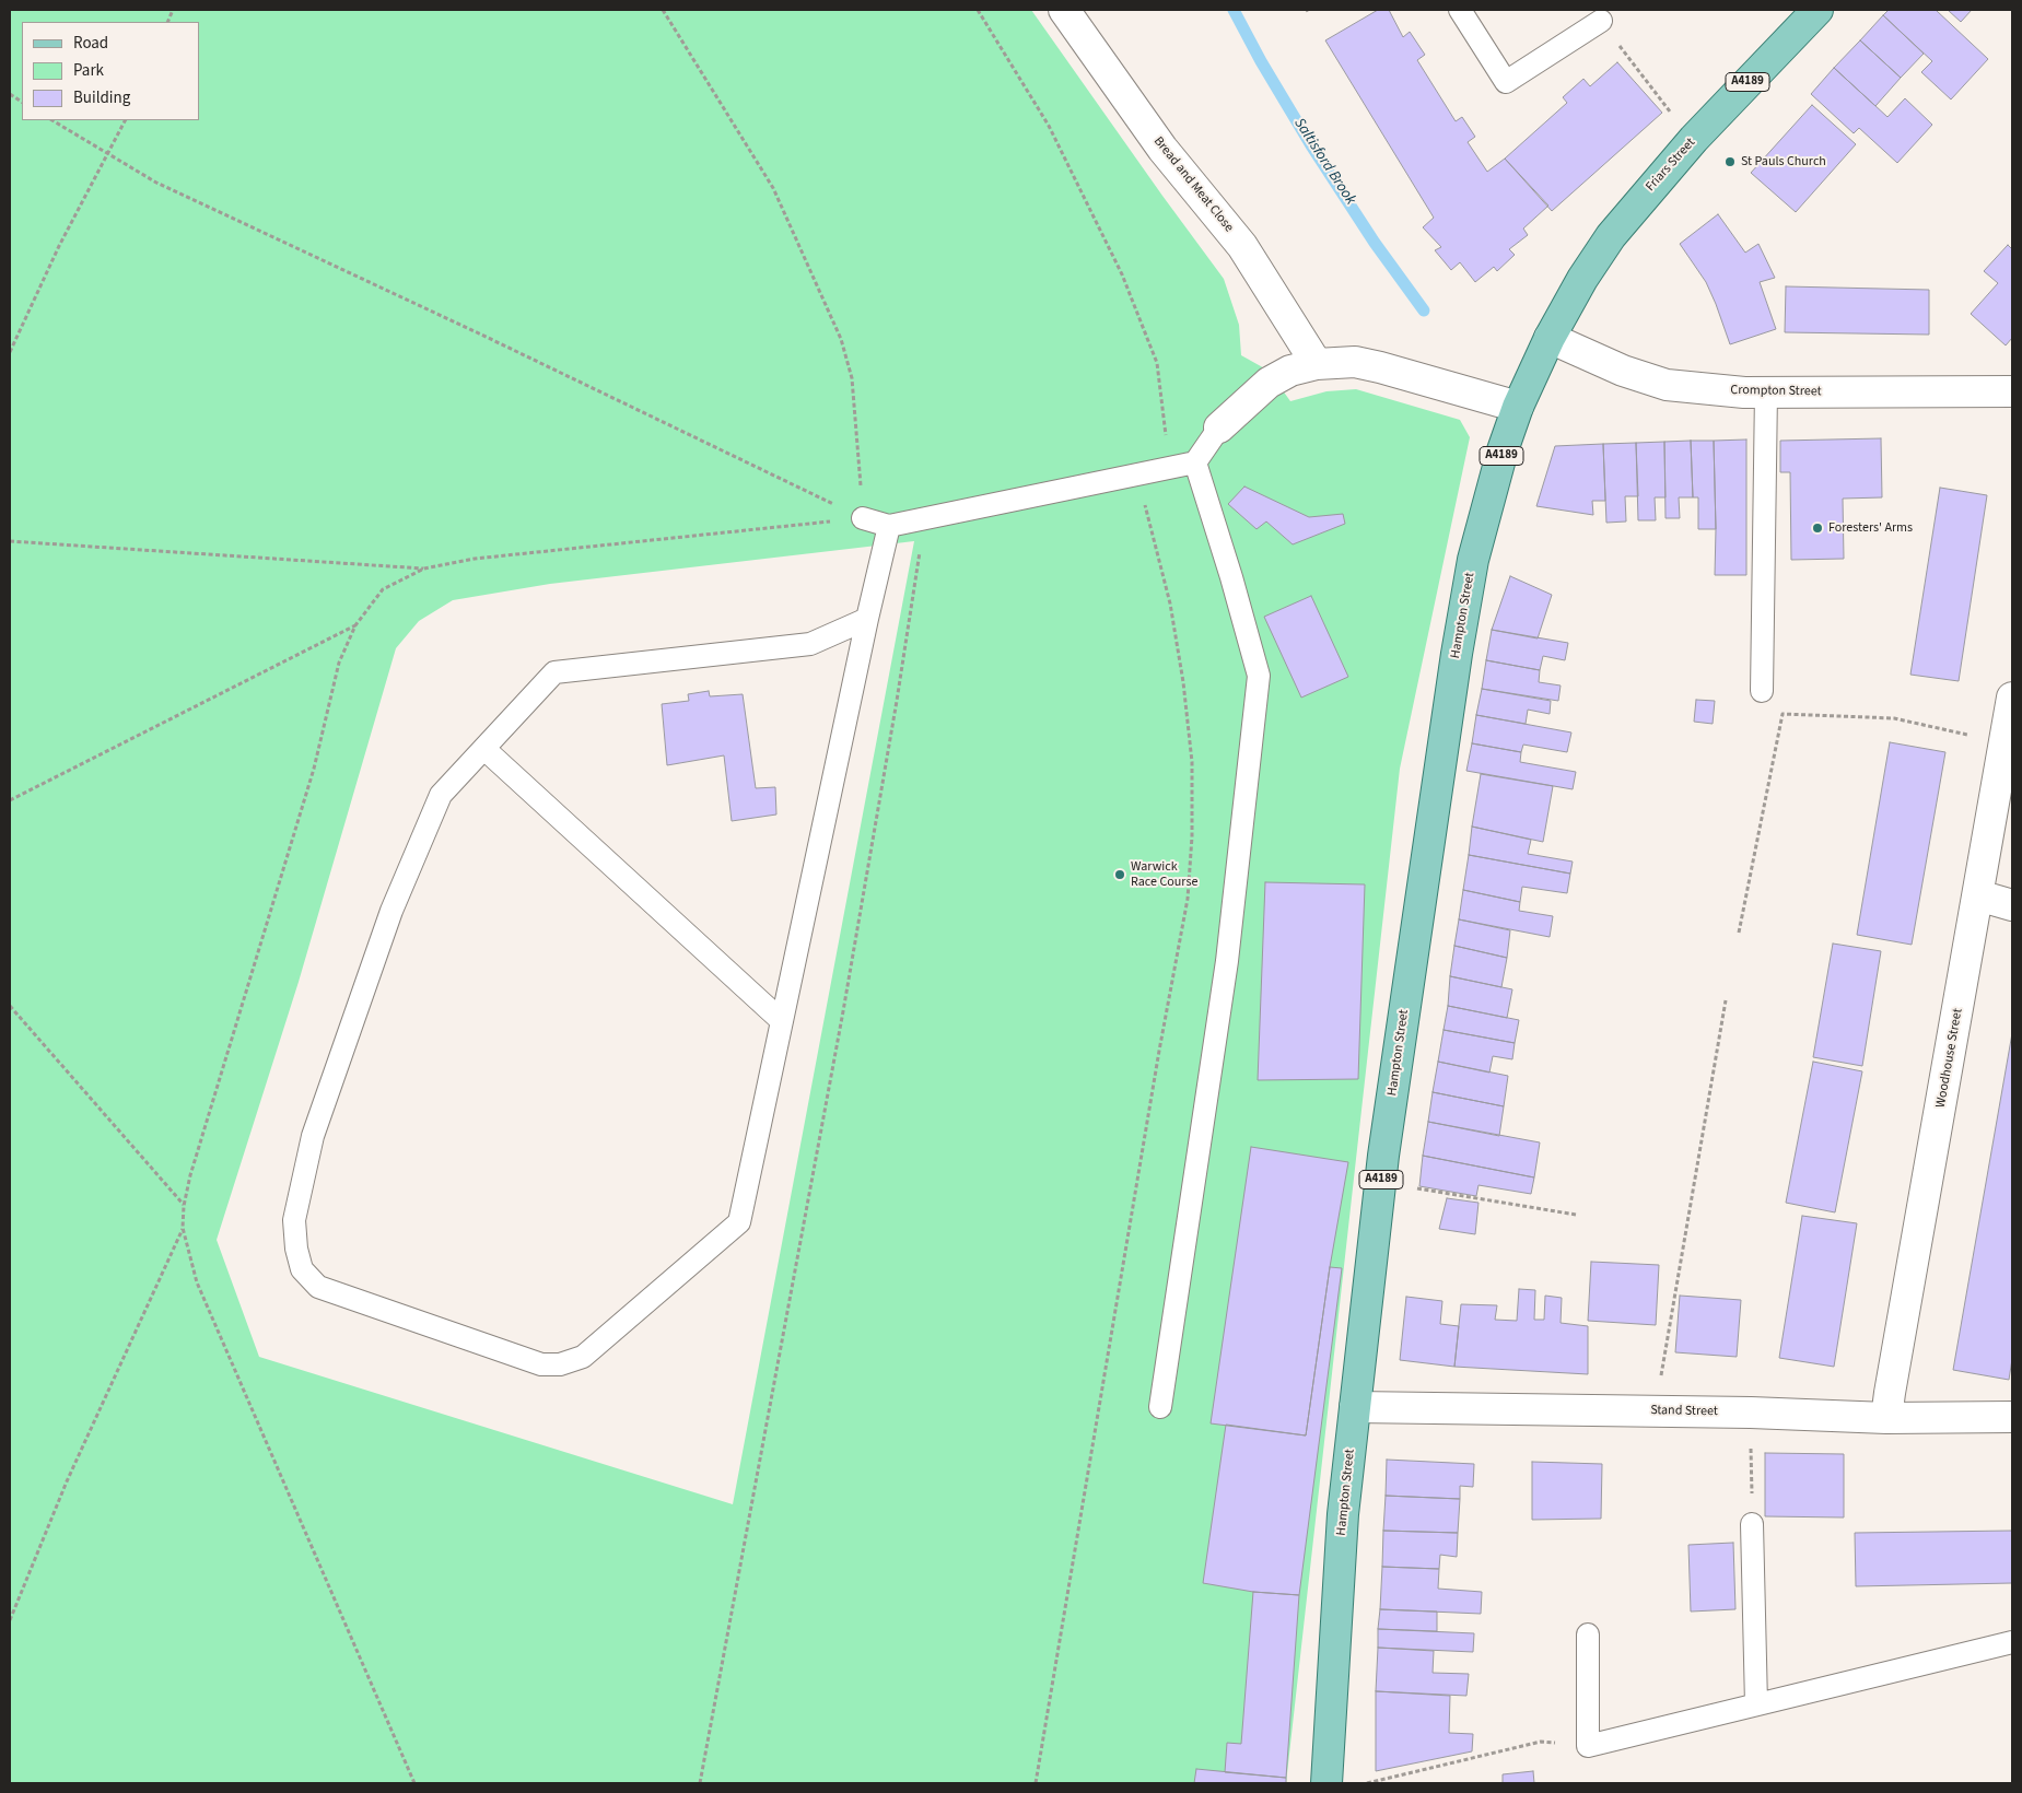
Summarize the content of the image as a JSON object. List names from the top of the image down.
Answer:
{
  "streets": {
    "main road": ["A4189", "Friars Street", "Hampton Street"],
    "street": [
      "Bread and Meat Close",
      "Crompton Street",
      "Woodhouse Street",
      "Stand Street"
    ]
  },
  "crossings": [
    ["Friars Street", "Crompton Street"],
    ["Friars Street", "Hampton Street"],
    ["Crompton Street", "Hampton Street"],
    ["Hampton Street", "Stand Street"],
    ["Woodhouse Street", "Stand Street"]
  ],
  "water": ["Saltisford Brook"],
  "places": ["St Pauls Church", "Foresters' Arms", "Warwick Race Course"],
  "legend": ["Road", "Park", "Building"]
}
